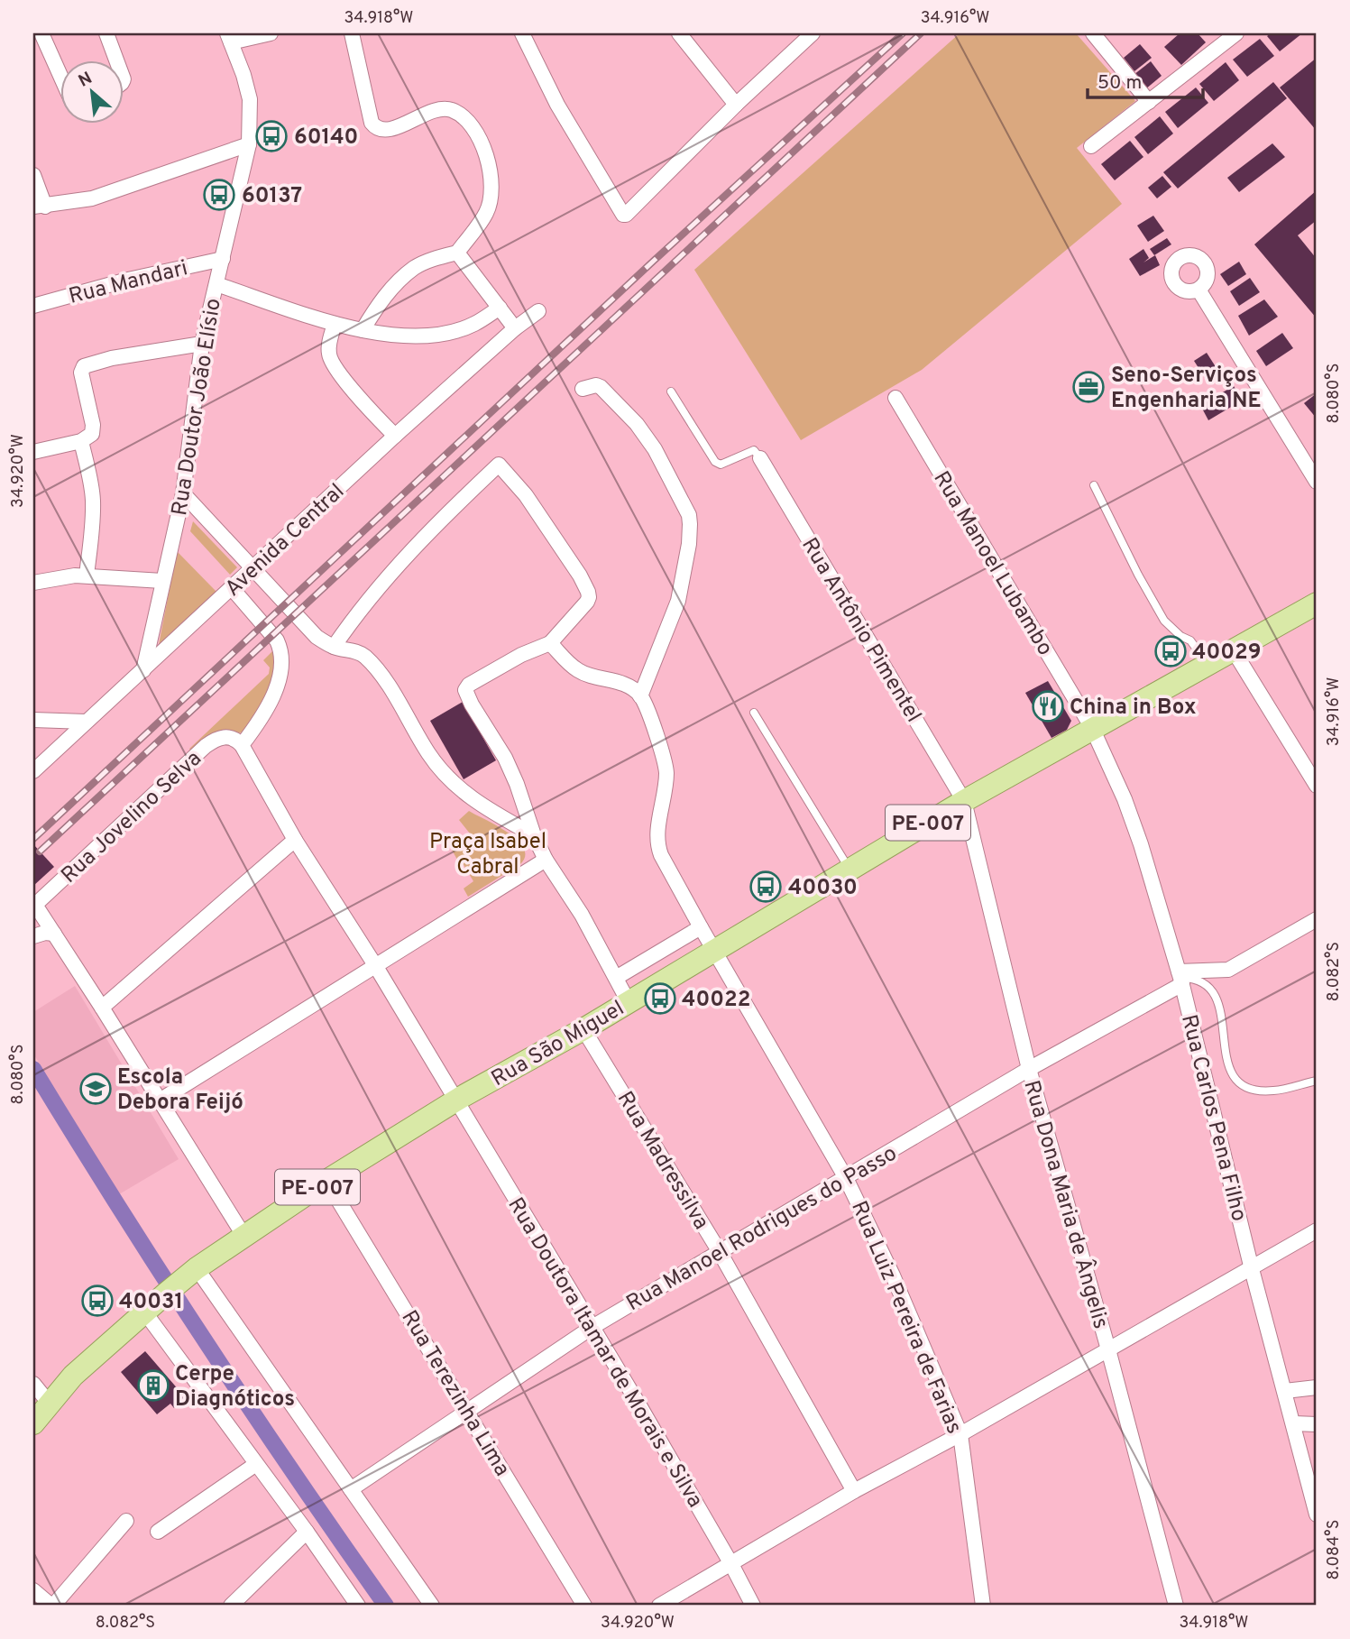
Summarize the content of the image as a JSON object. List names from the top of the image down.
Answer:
{
  "streets": {
    "main road": ["PE-007", "Rua São Miguel"],
    "street": [
      "Rua Mandari",
      "Rua Doutor João Elísio",
      "Avenida Central",
      "Rua Manoel Lubambo",
      "Rua Antônio Pimentel",
      "Rua Jovelino Selva",
      "Rua Carlos Pena Filho",
      "Rua Madressilva",
      "Rua Dona Maria de Ângelis",
      "Rua Manoel Rodrigues do Passo",
      "Rua Luiz Pereira de Farias",
      "Rua Doutora Itamar de Morais e Silva",
      "Rua Terezinha Lima"
    ]
  },
  "crossings": [
    ["Rua Mandari", "Rua Doutor João Elísio"],
    ["Rua Doutor João Elísio", "Avenida Central"],
    ["Rua Manoel Lubambo", "Rua São Miguel"],
    ["Rua Manoel Lubambo", "Rua Carlos Pena Filho"],
    ["Rua Antônio Pimentel", "Rua São Miguel"],
    ["Rua Antônio Pimentel", "Rua Dona Maria de Ângelis"],
    ["Rua Jovelino Selva", "Rua São Miguel"],
    ["Rua Jovelino Selva", "Rua Doutora Itamar de Morais e Silva"],
    ["Rua São Miguel", "Rua Carlos Pena Filho"],
    ["Rua São Miguel", "Rua Madressilva"],
    ["Rua São Miguel", "Rua Dona Maria de Ângelis"],
    ["Rua São Miguel", "Rua Luiz Pereira de Farias"],
    ["Rua São Miguel", "Rua Doutora Itamar de Morais e Silva"],
    ["Rua São Miguel", "Rua Terezinha Lima"],
    ["Rua Carlos Pena Filho", "Rua Manoel Rodrigues do Passo"],
    ["Rua Madressilva", "Rua Manoel Rodrigues do Passo"],
    ["Rua Dona Maria de Ângelis", "Rua Manoel Rodrigues do Passo"],
    ["Rua Manoel Rodrigues do Passo", "Rua Luiz Pereira de Farias"],
    ["Rua Manoel Rodrigues do Passo", "Rua Doutora Itamar de Morais e Silva"],
    ["Rua Manoel Rodrigues do Passo", "Rua Terezinha Lima"]
  ],
  "parks": ["Praça Isabel Cabral"],
  "places": {
    "bus stop": [
      "60140",
      "60137",
      "40029",
      "40030",
      "40022",
      "40031"
    ],
    "office": ["Seno-Serviços Engenharia NE"],
    "restaurant": ["China in Box"],
    "school or university": ["Escola Debora Feijó"],
    "building": ["Cerpe Diagnóticos"]
  },
  "scale_bar": "50 m",
  "north": "top left",
  "coordinates": [
    "34.918°W",
    "34.916°W",
    "8.080°S",
    "34.920°W",
    "8.082°S",
    "8.084°S"
  ]
}
